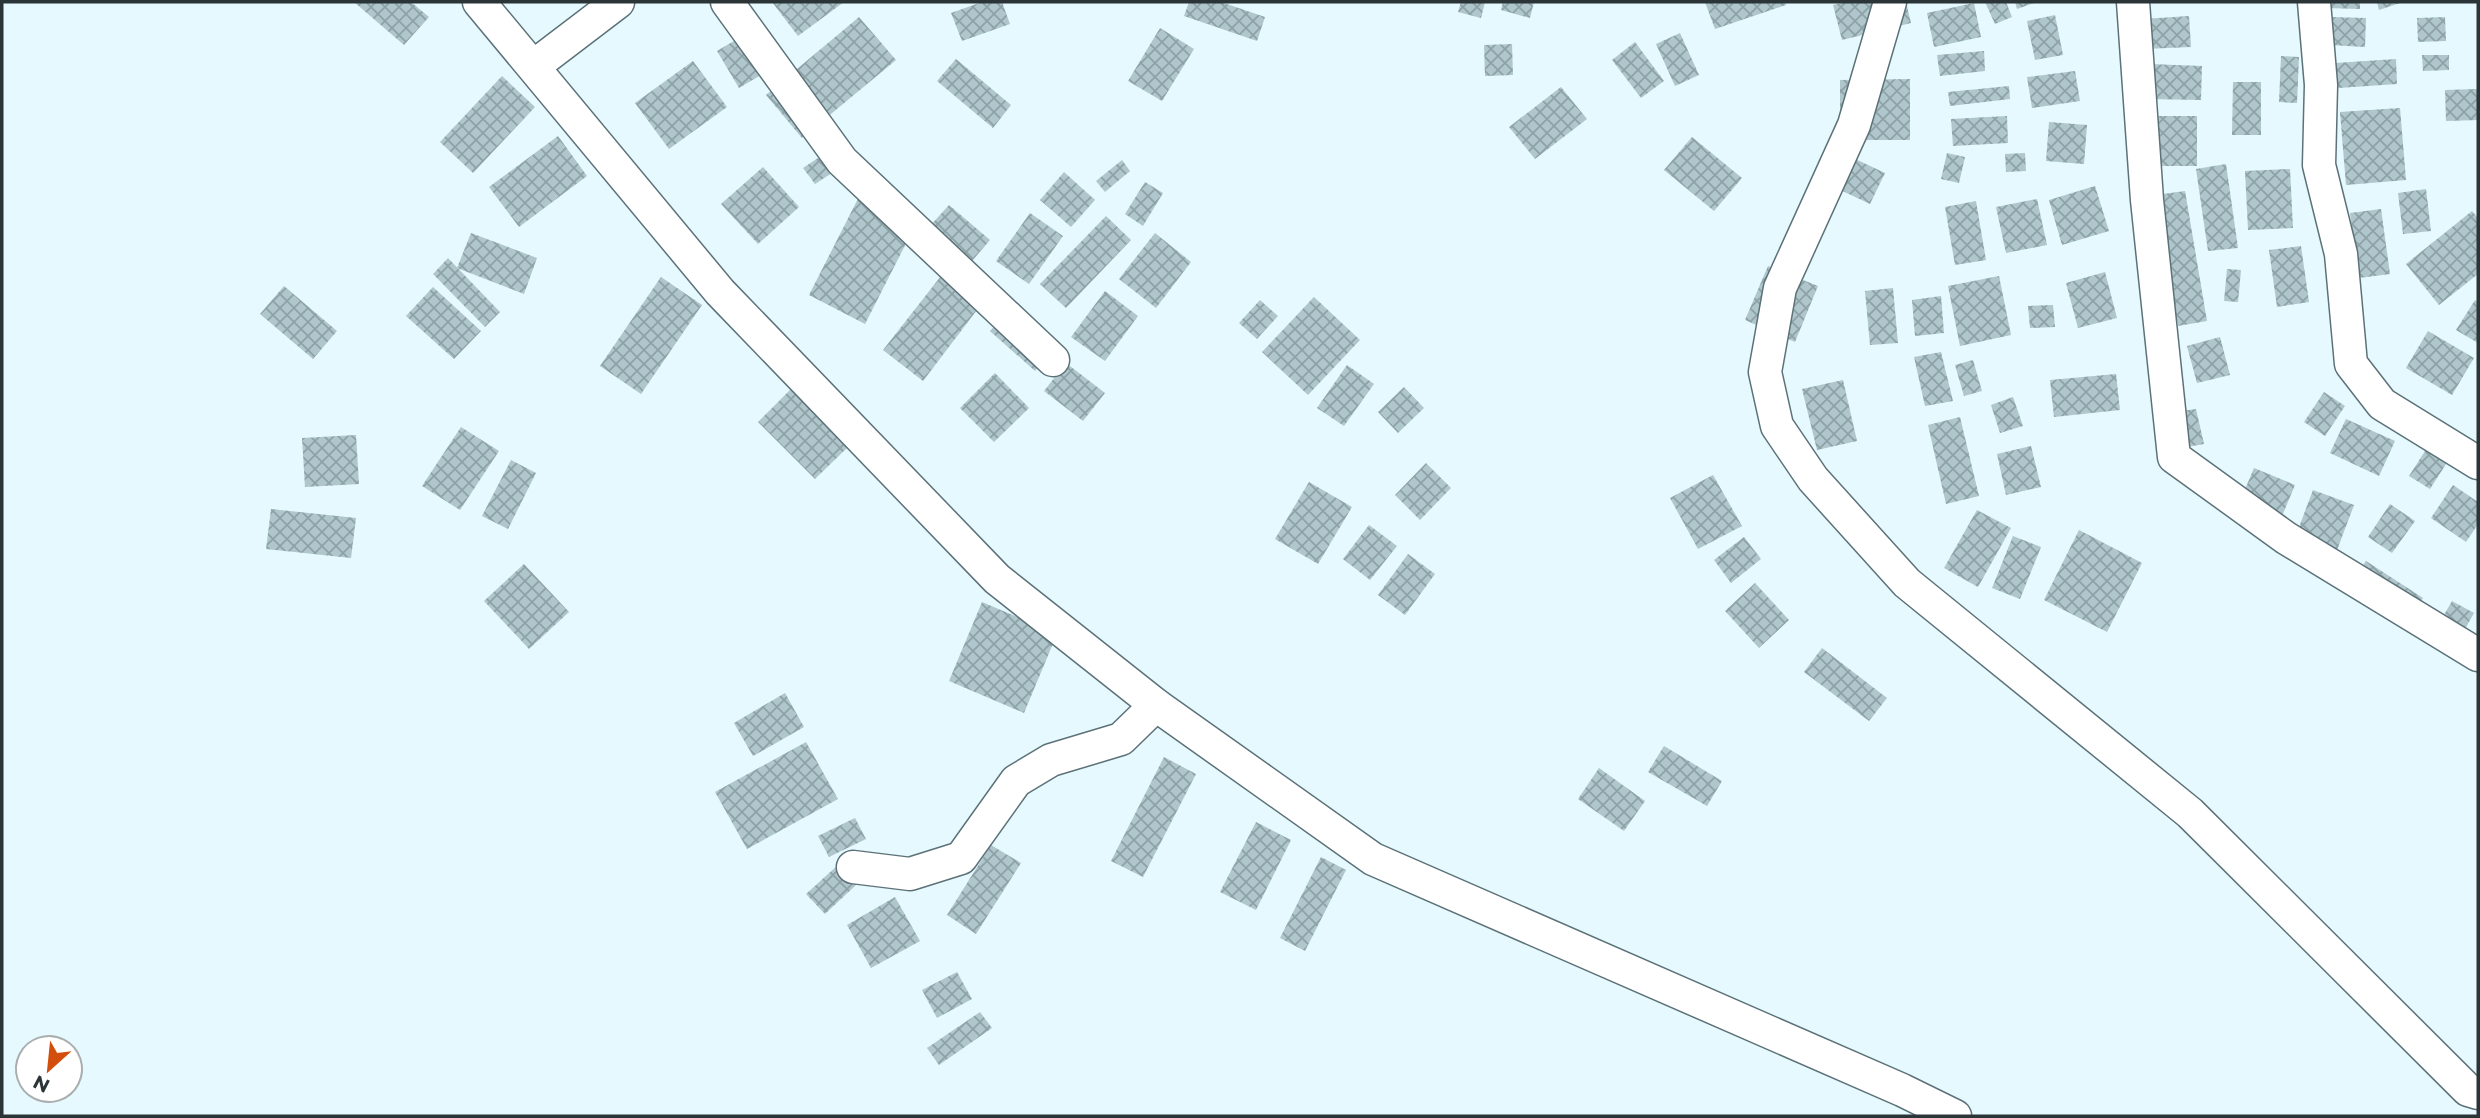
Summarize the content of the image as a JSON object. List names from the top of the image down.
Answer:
{
  "north": "bottom left"
}
